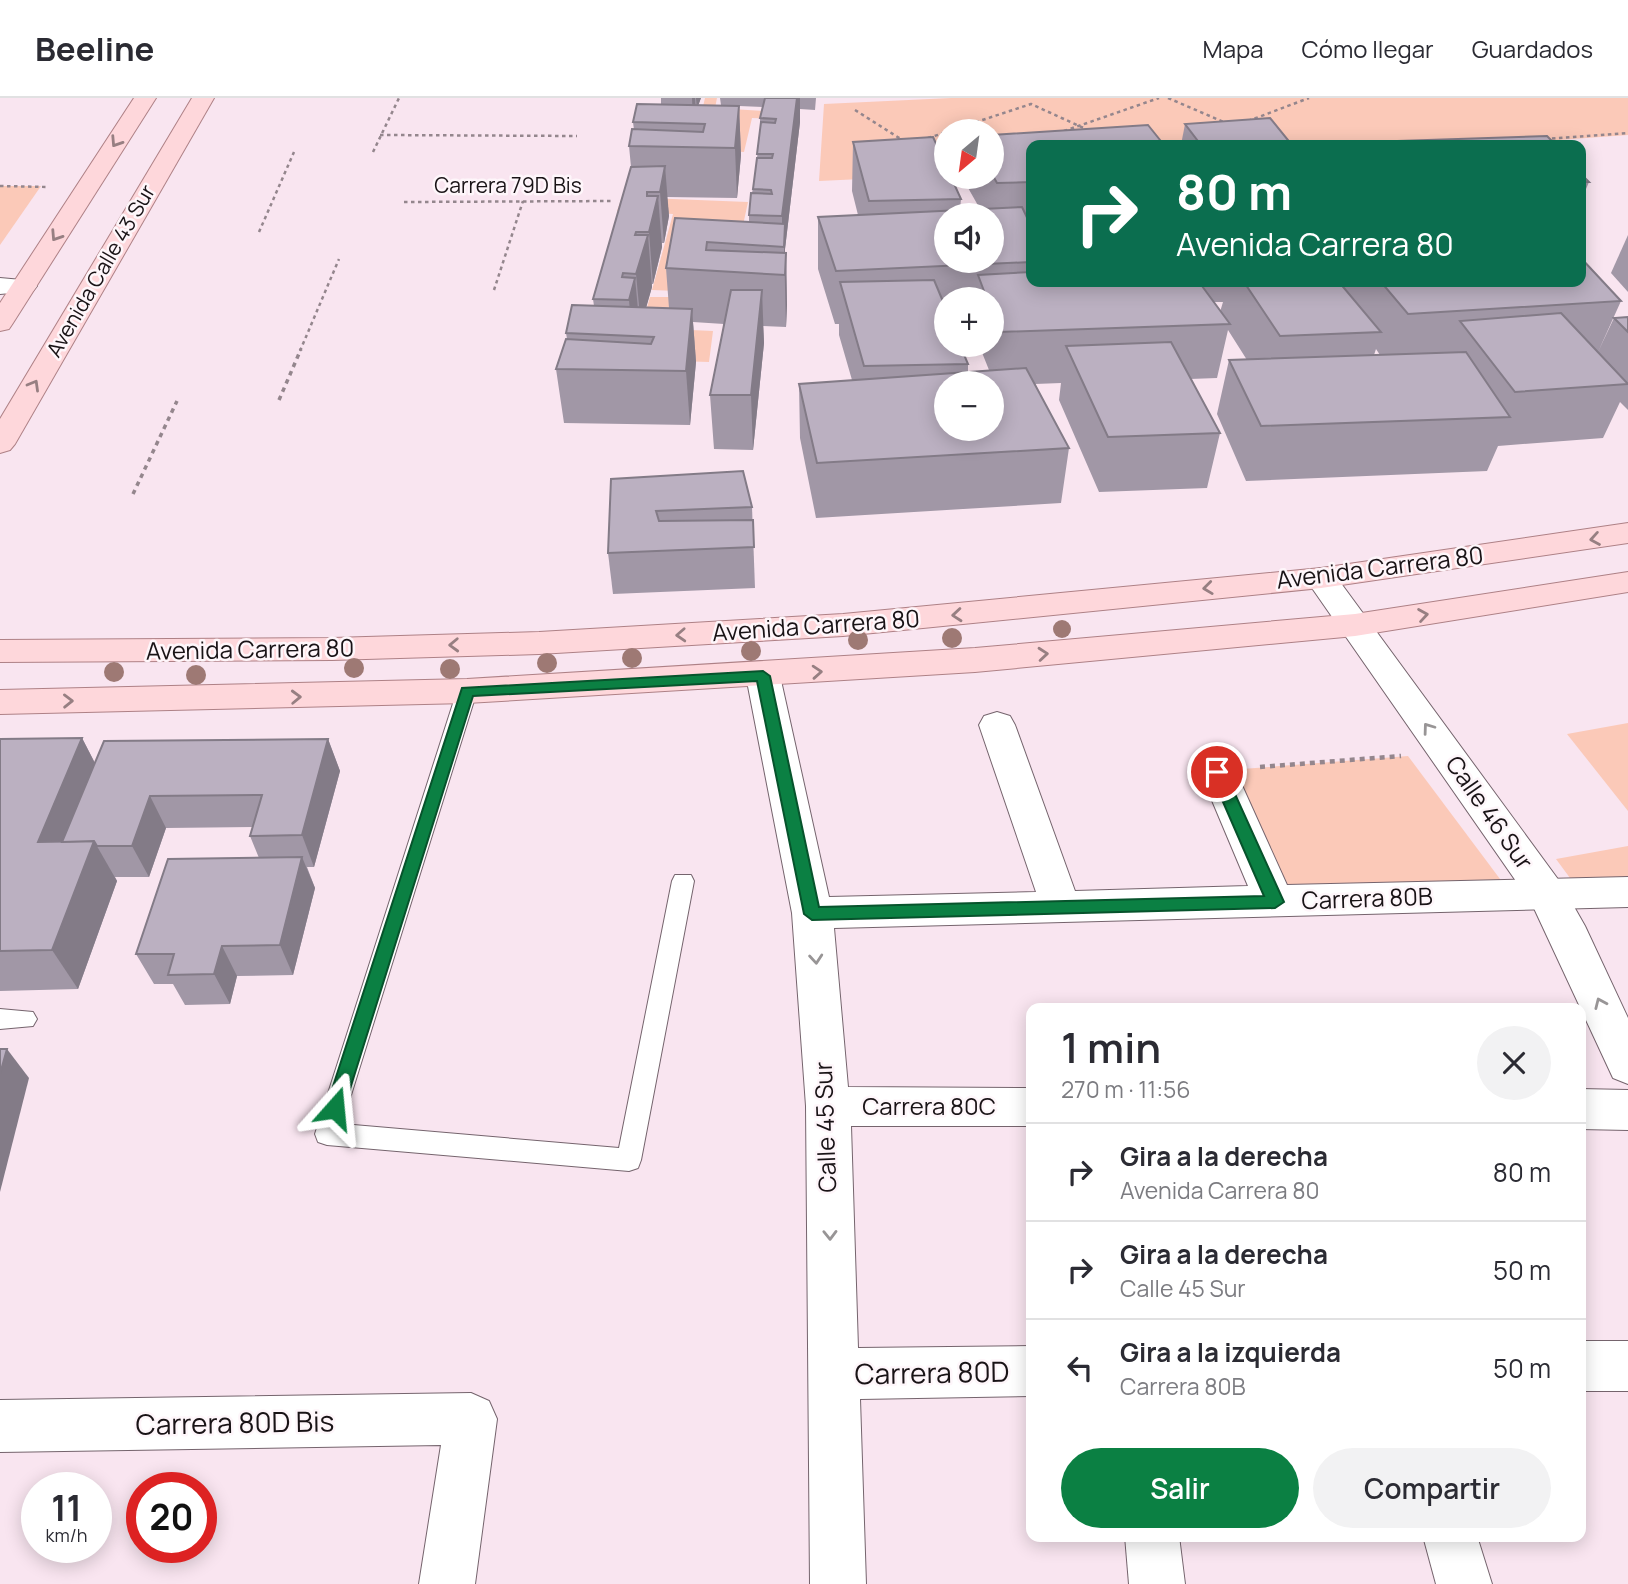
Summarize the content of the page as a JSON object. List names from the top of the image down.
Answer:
{
  "streets": {
    "main road": ["Avenida Calle 43 Sur", "Avenida Carrera 80"],
    "street": [
      "Calle 46 Sur",
      "Carrera 80B",
      "Carrera 80C",
      "Calle 45 Sur",
      "Carrera 80D",
      "Carrera 80D Bis"
    ],
    "path": ["Carrera 79D Bis"]
  },
  "crossings": [
    ["Avenida Carrera 80", "Calle 46 Sur"],
    ["Avenida Carrera 80", "Calle 45 Sur"],
    ["Calle 46 Sur", "Carrera 80B"],
    ["Carrera 80B", "Calle 45 Sur"],
    ["Carrera 80C", "Calle 45 Sur"],
    ["Calle 45 Sur", "Carrera 80D"]
  ],
  "one_way": ["Calle 45 Sur"],
  "north": "bottom left",
  "page": {
    "header": "Beeline",
    "nav": ["Mapa", "Cómo llegar", "Guardados"],
    "map_buttons": ["+", "−"],
    "turn": ["80 m", "Avenida Carrera 80"],
    "heading": ["1 min", "270 m · 11:56"],
    "list": [
      {
        "name": "Gira a la derecha",
        "note": "Avenida Carrera 80",
        "value": "80 m"
      },
      {
        "name": "Gira a la derecha",
        "note": "Calle 45 Sur",
        "value": "50 m"
      },
      {
        "name": "Gira a la izquierda",
        "note": "Carrera 80B",
        "value": "50 m"
      }
    ],
    "buttons": ["Salir", "Compartir"],
    "speed": "11 km/h",
    "limit": "20"
  }
}
